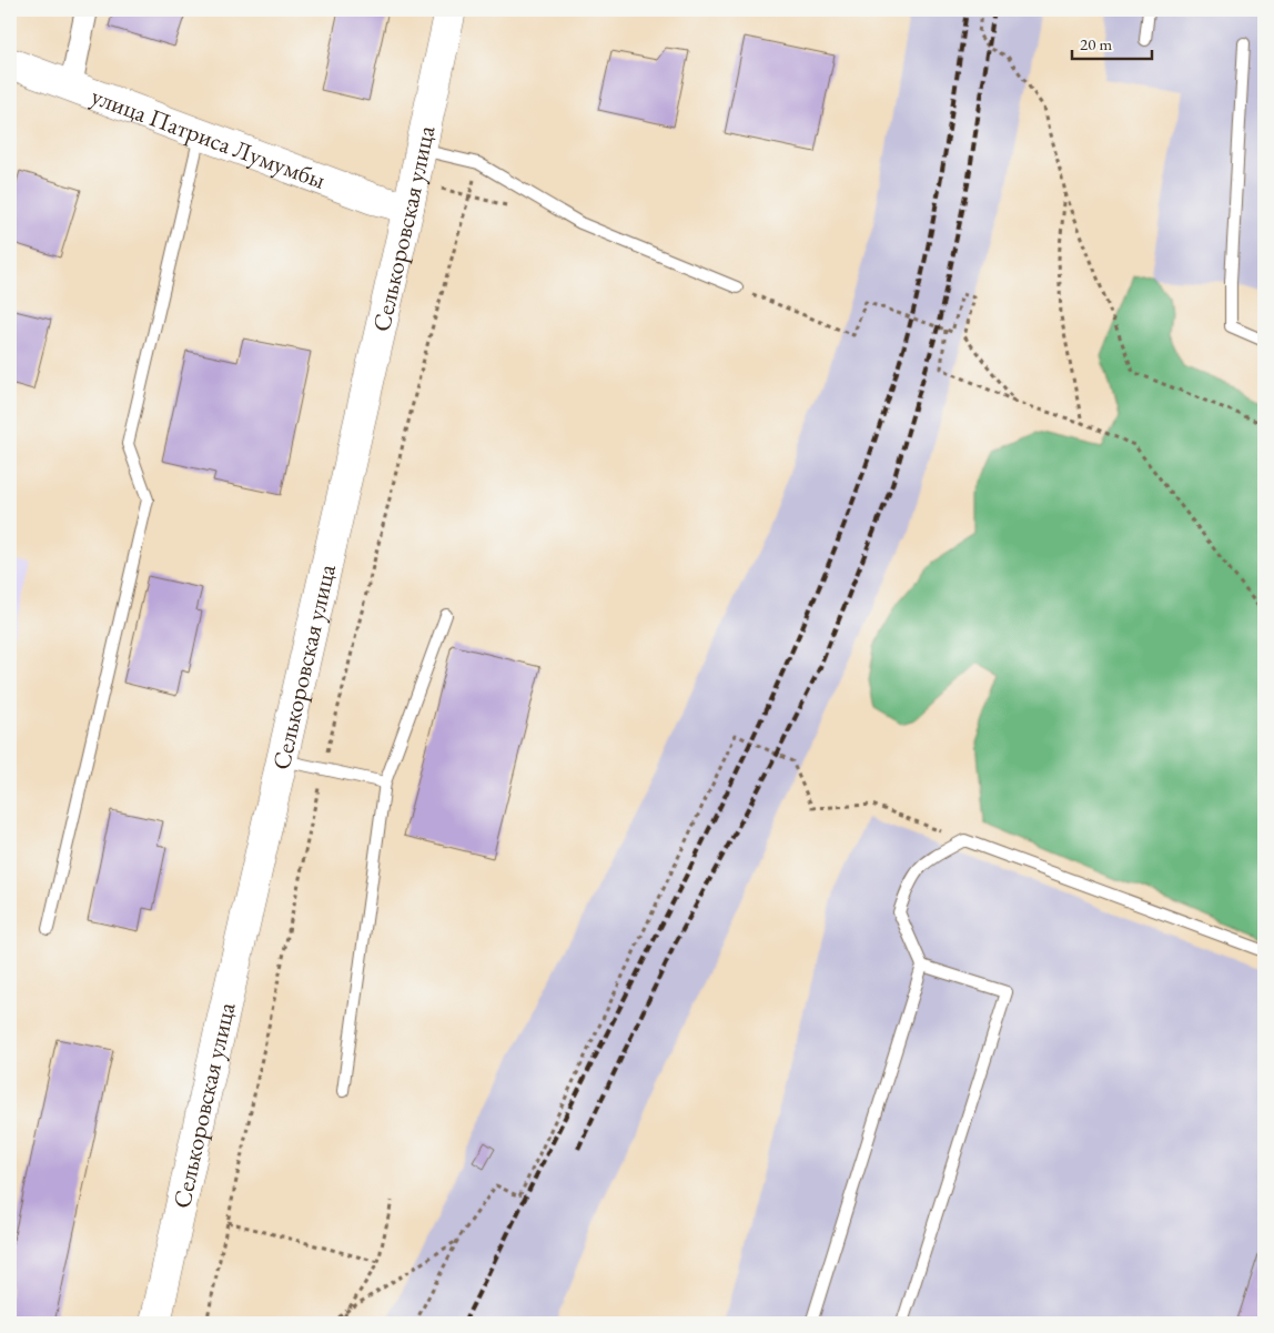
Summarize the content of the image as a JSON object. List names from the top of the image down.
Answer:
{
  "streets": {
    "main road": ["улица Патриса Лумумбы", "Селькоровская улица"]
  },
  "crossings": [
    ["улица Патриса Лумумбы", "Селькоровская улица"]
  ],
  "scale_bar": "20 m"
}
